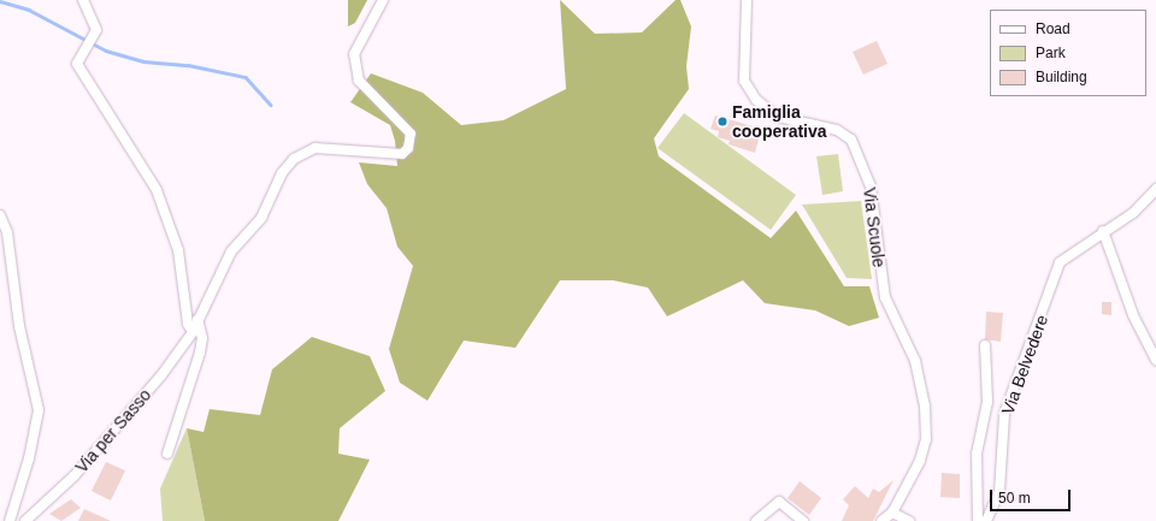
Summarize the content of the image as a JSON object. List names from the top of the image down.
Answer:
{
  "streets": {
    "street": ["Via Scuole", "Via Belvedere", "Via per Sasso"]
  },
  "places": ["Famiglia cooperativa"],
  "legend": ["Road", "Park", "Building"],
  "scale_bar": "50 m"
}
